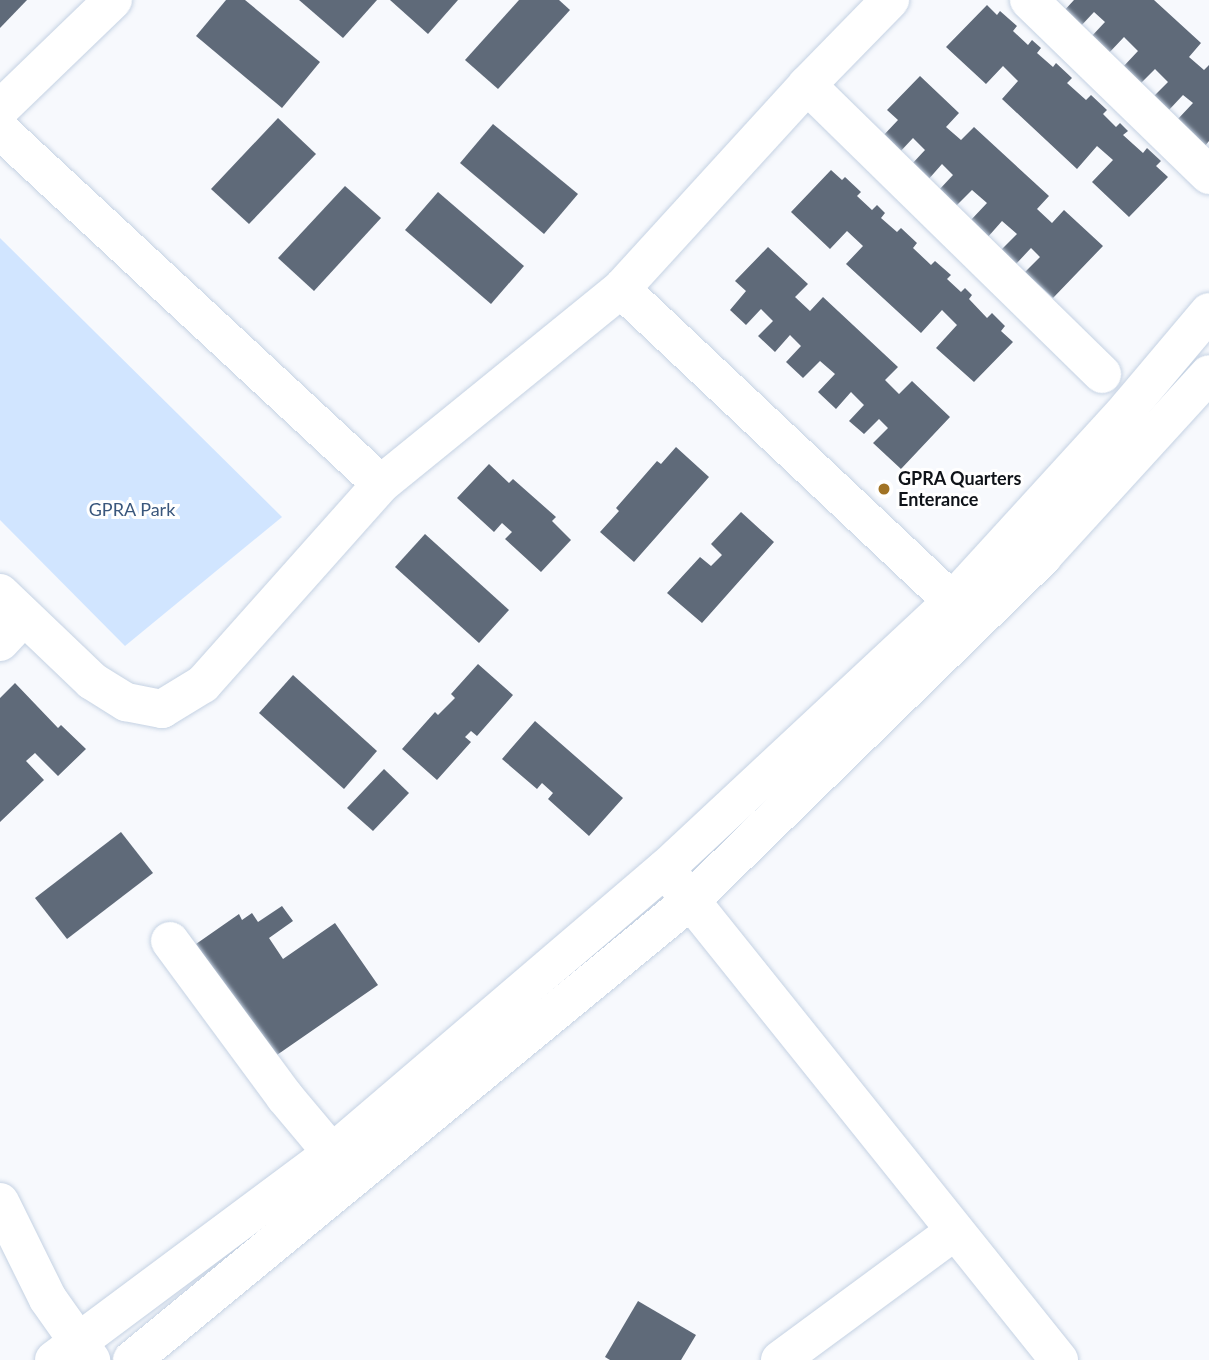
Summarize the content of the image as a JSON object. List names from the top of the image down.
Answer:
{
  "parks": ["GPRA Park"],
  "places": ["GPRA Quarters Enterance"]
}
